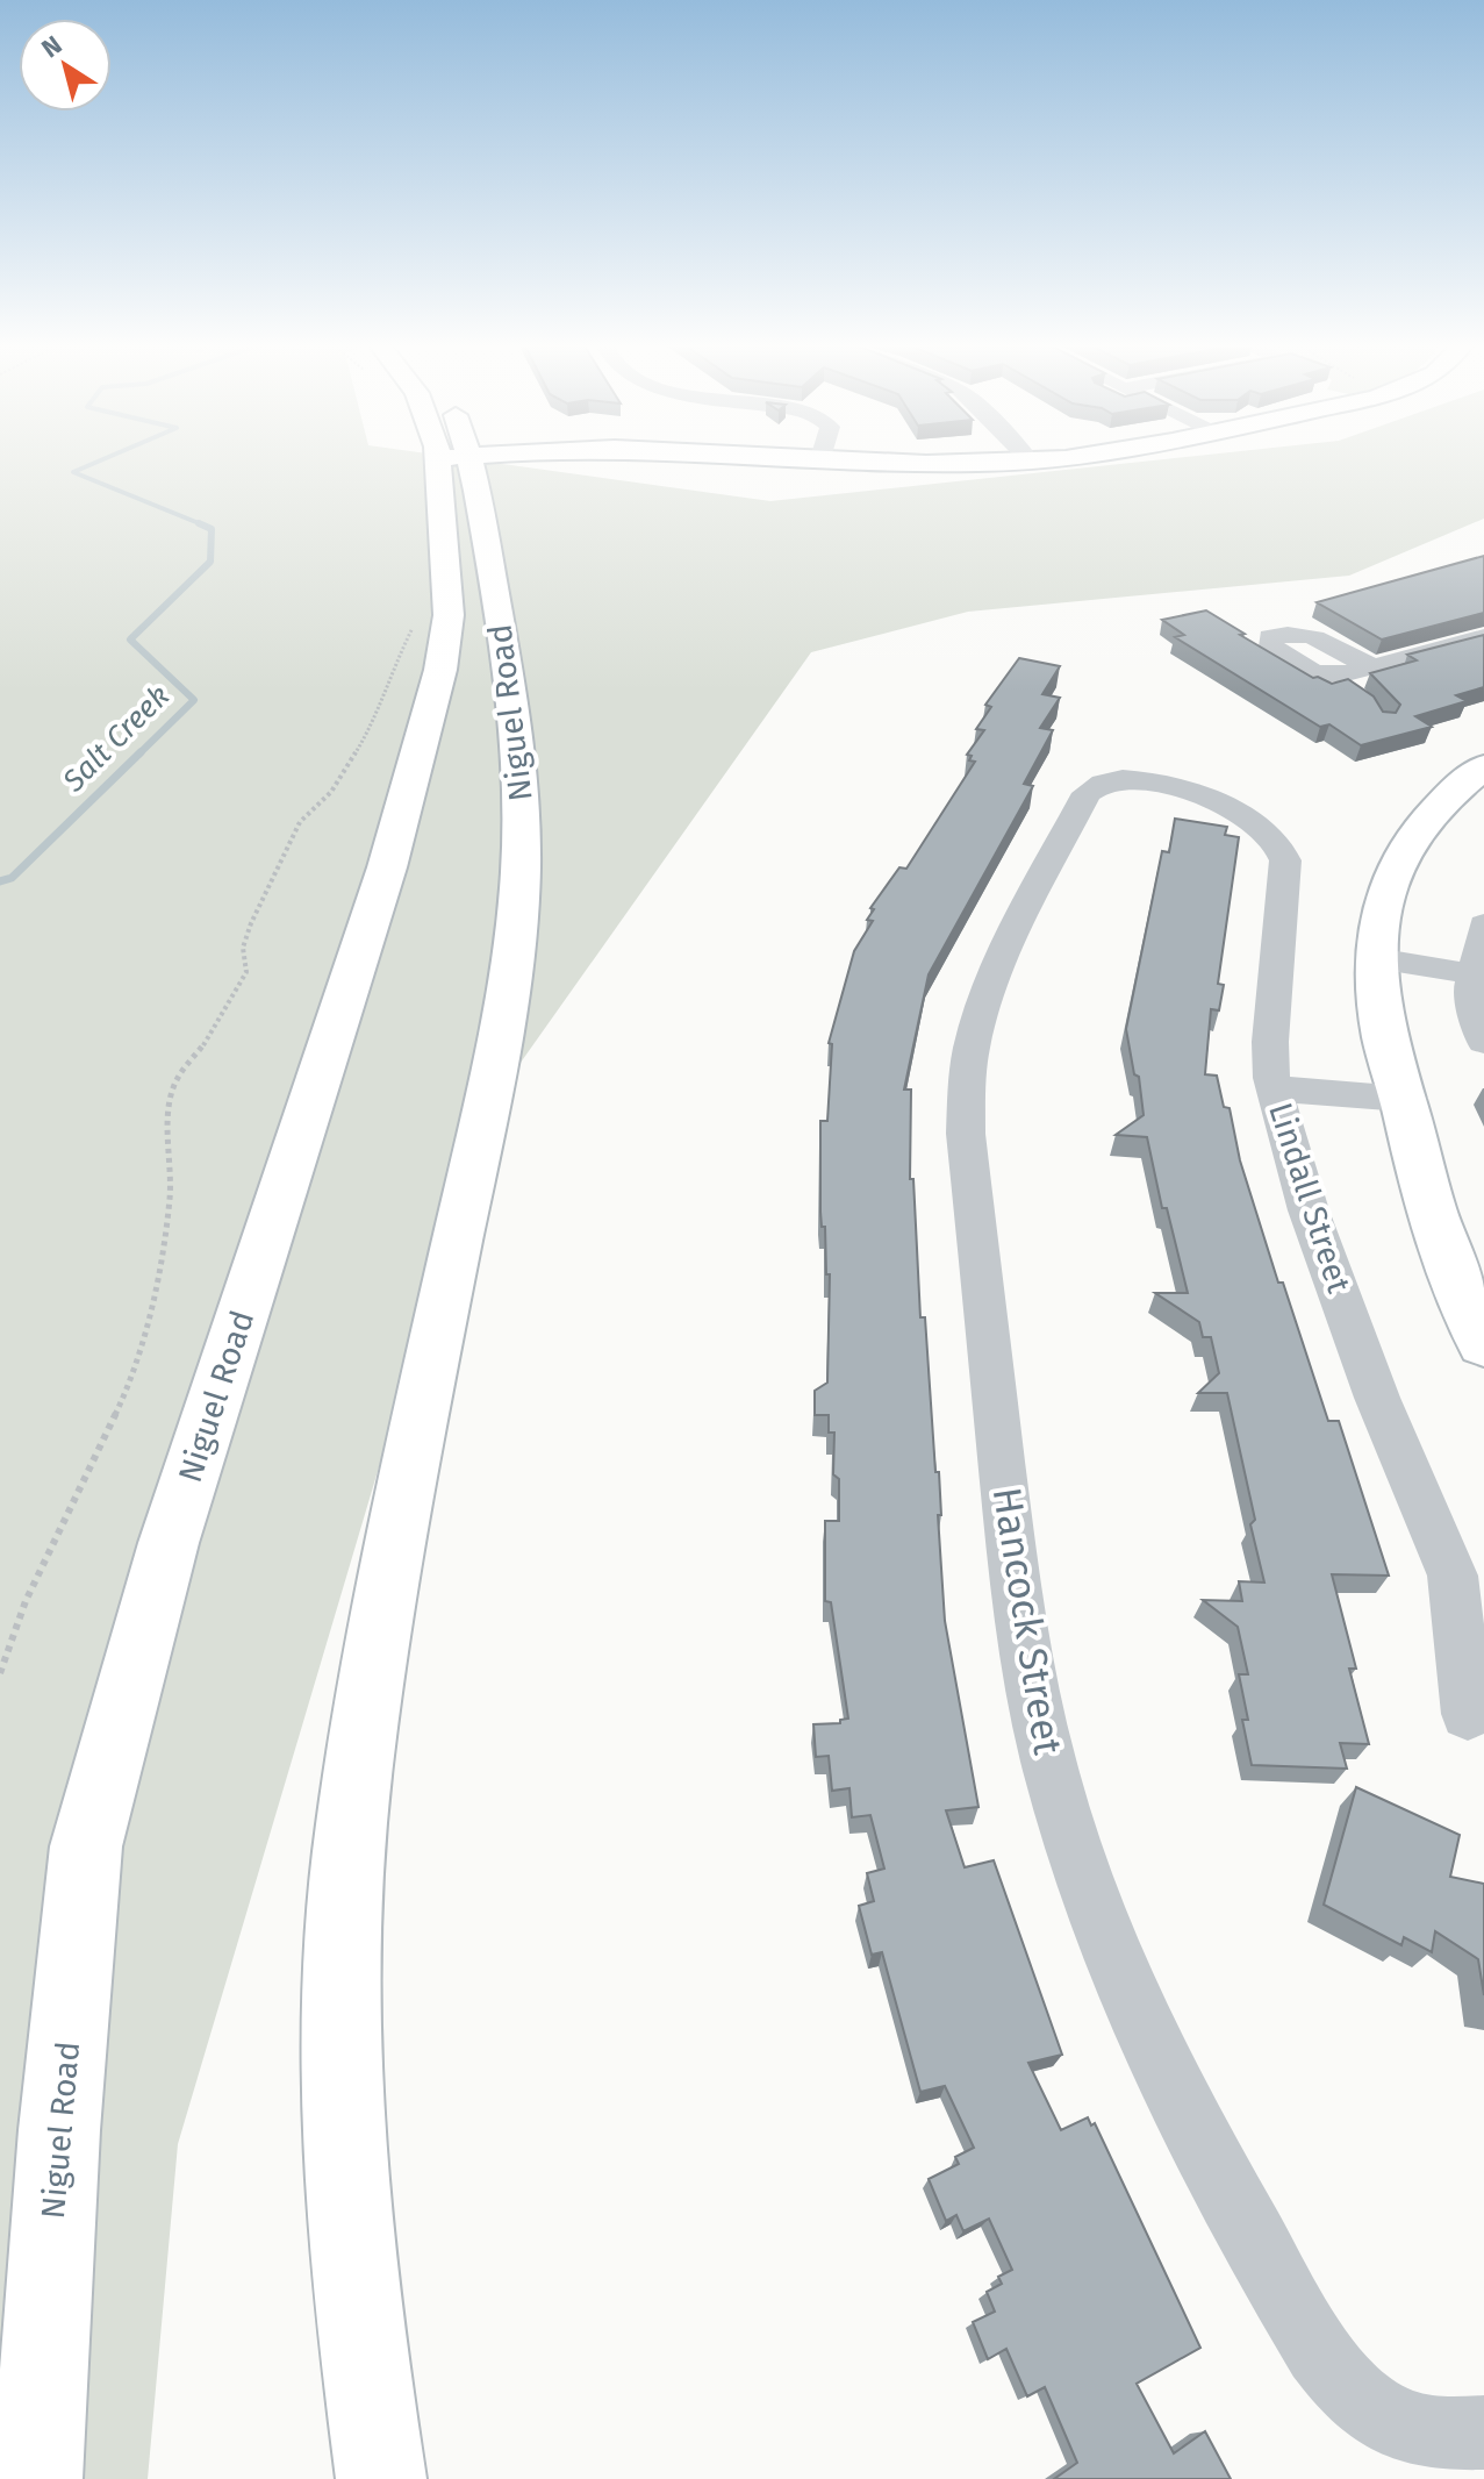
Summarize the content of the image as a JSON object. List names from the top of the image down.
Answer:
{
  "streets": {
    "main road": ["Niguel Road"],
    "street": ["Lindall Street", "Hancock Street"]
  },
  "crossings": [
    ["Lindall Street", "Hancock Street"]
  ],
  "water": ["Salt Creek"],
  "north": "top left"
}
